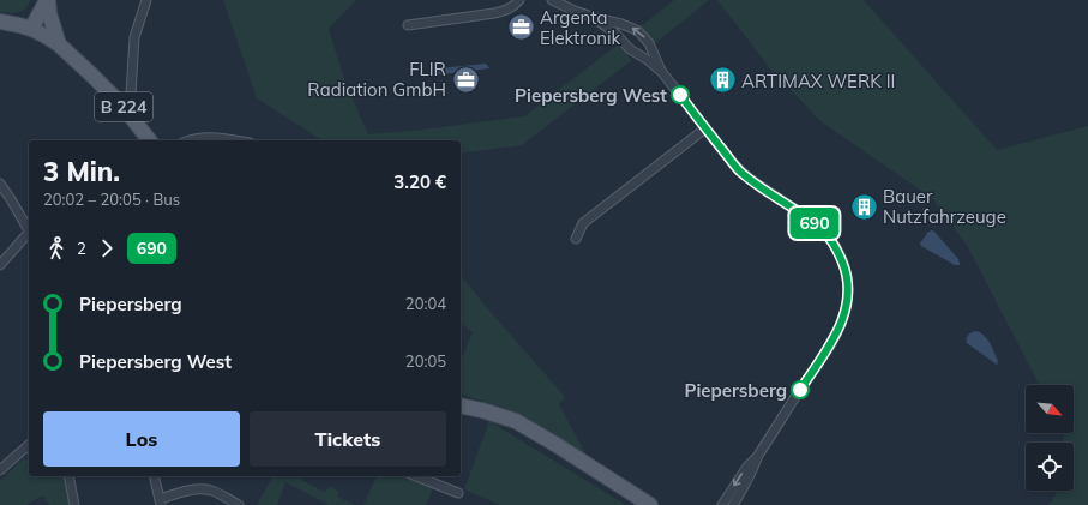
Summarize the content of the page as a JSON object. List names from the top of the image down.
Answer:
{
  "streets": {
    "main road": ["B 224"]
  },
  "places": {
    "office": ["Argenta Elektronik", "FLIR Radiation GmbH"],
    "building": ["ARTIMAX WERK II", "Bauer Nutzfahrzeuge"],
    "other": ["Piepersberg West", "Piepersberg"]
  },
  "lines": ["bus line 690"],
  "north": "bottom right",
  "page": {
    "on_map": "690",
    "heading": ["3 Min.", "20:02 – 20:05 · Bus", "3.20 €"],
    "legs": ["2", "690"],
    "list": [
      {
        "name": "Piepersberg",
        "value": "20:04"
      },
      {
        "name": "Piepersberg West",
        "value": "20:05"
      }
    ],
    "buttons": ["Los", "Tickets"]
  }
}
